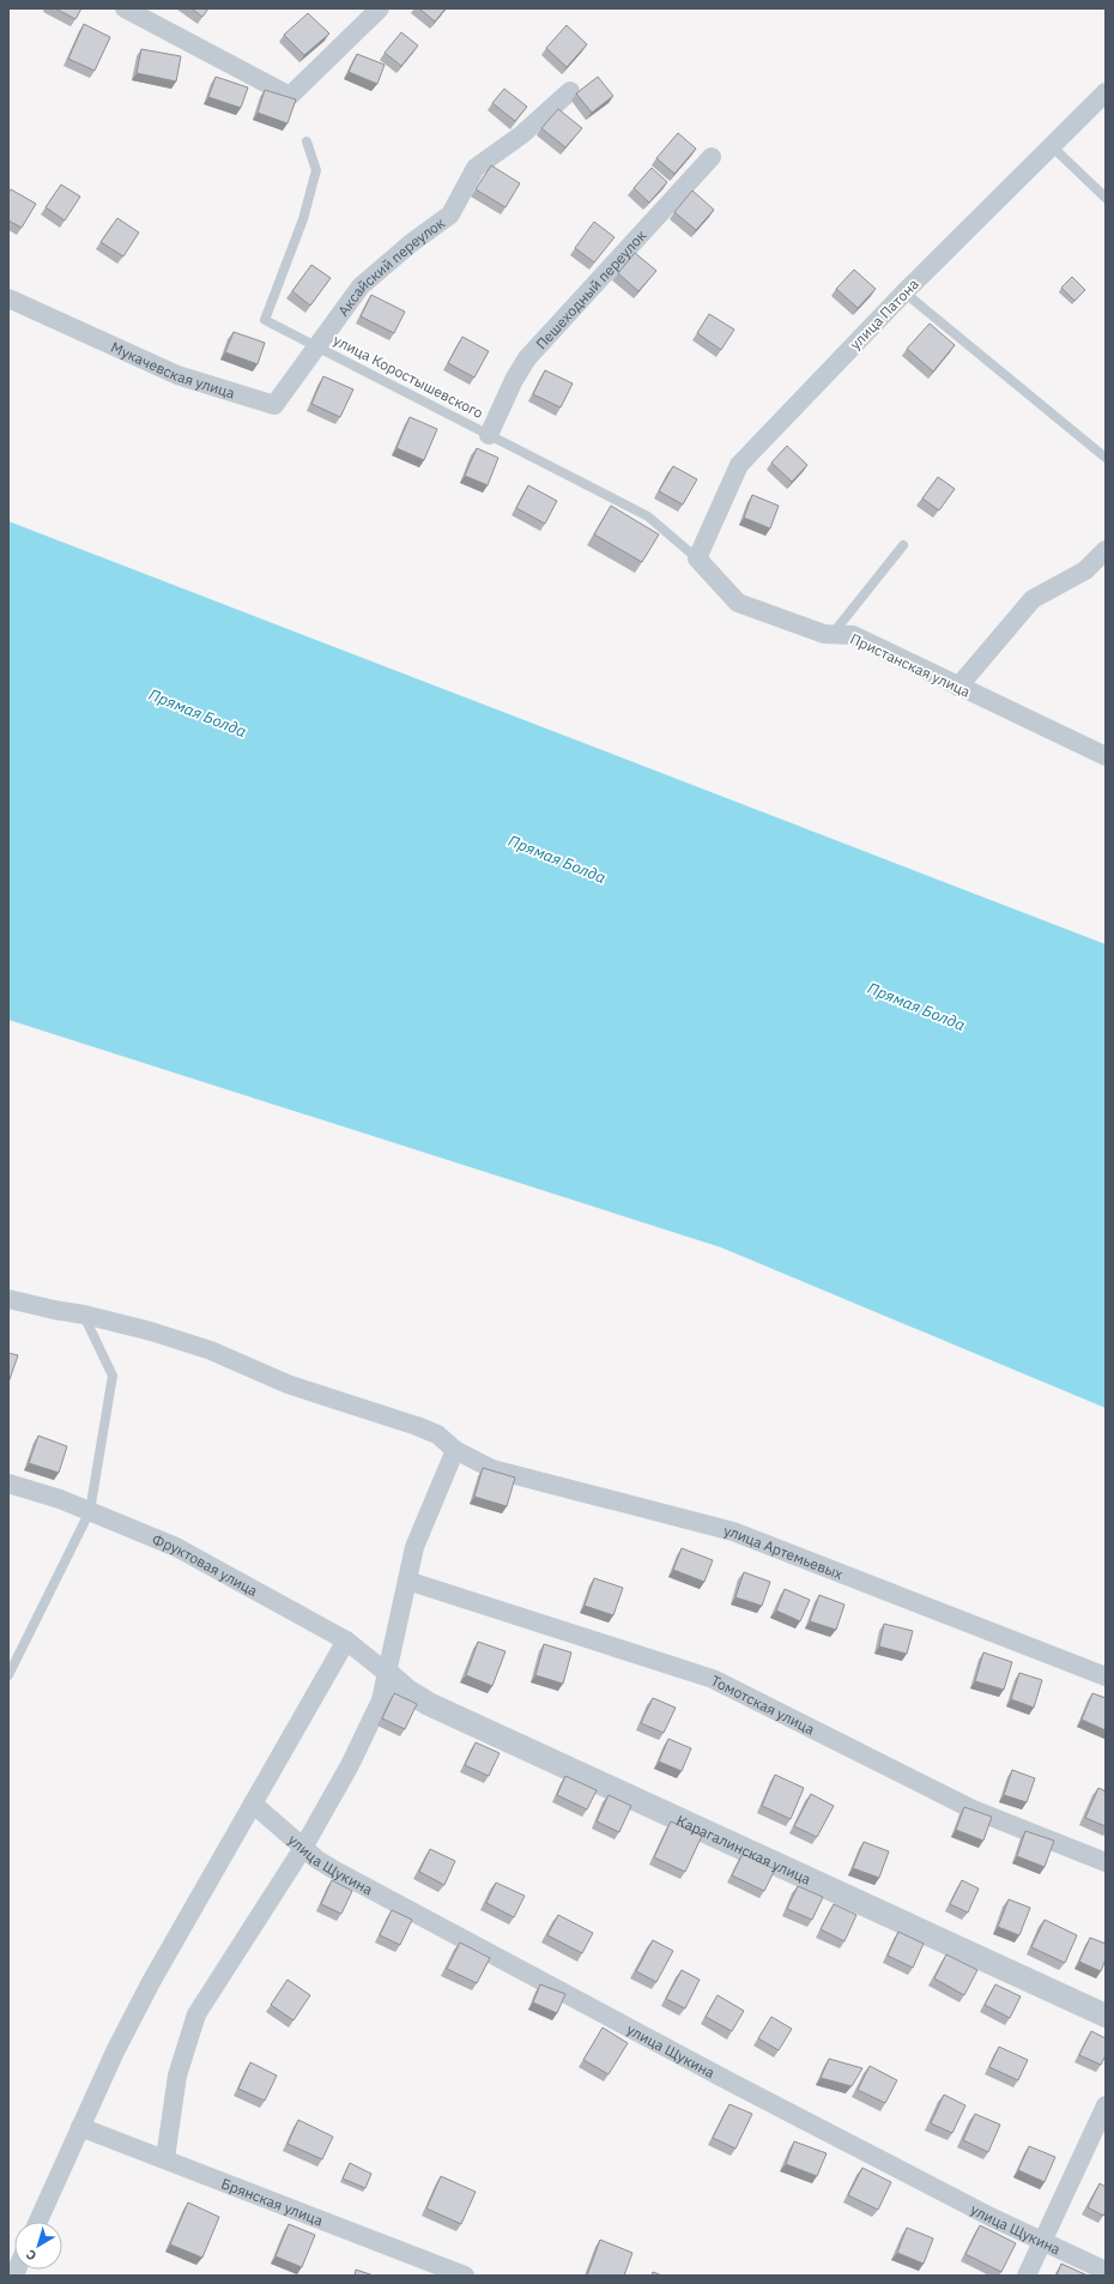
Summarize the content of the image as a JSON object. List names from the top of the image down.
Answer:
{
  "streets": {
    "street": [
      "Аксайский переулок",
      "Пешеходный переулок",
      "улица Патона",
      "Мукачевская улица",
      "Пристанская улица",
      "улица Артемьевых",
      "Фруктовая улица",
      "Томотская улица",
      "Карагалинская улица",
      "улица Щукина",
      "Брянская улица"
    ],
    "lane": ["улица Коростышевского"]
  },
  "crossings": [
    ["Аксайский переулок", "Мукачевская улица"],
    ["Аксайский переулок", "улица Коростышевского"],
    ["Пешеходный переулок", "улица Коростышевского"],
    ["улица Патона", "улица Коростышевского"],
    ["улица Патона", "Пристанская улица"],
    ["Мукачевская улица", "улица Коростышевского"],
    ["улица Коростышевского", "Пристанская улица"],
    ["Фруктовая улица", "Карагалинская улица"]
  ],
  "water": ["Прямая Болда"],
  "north": "bottom left"
}
